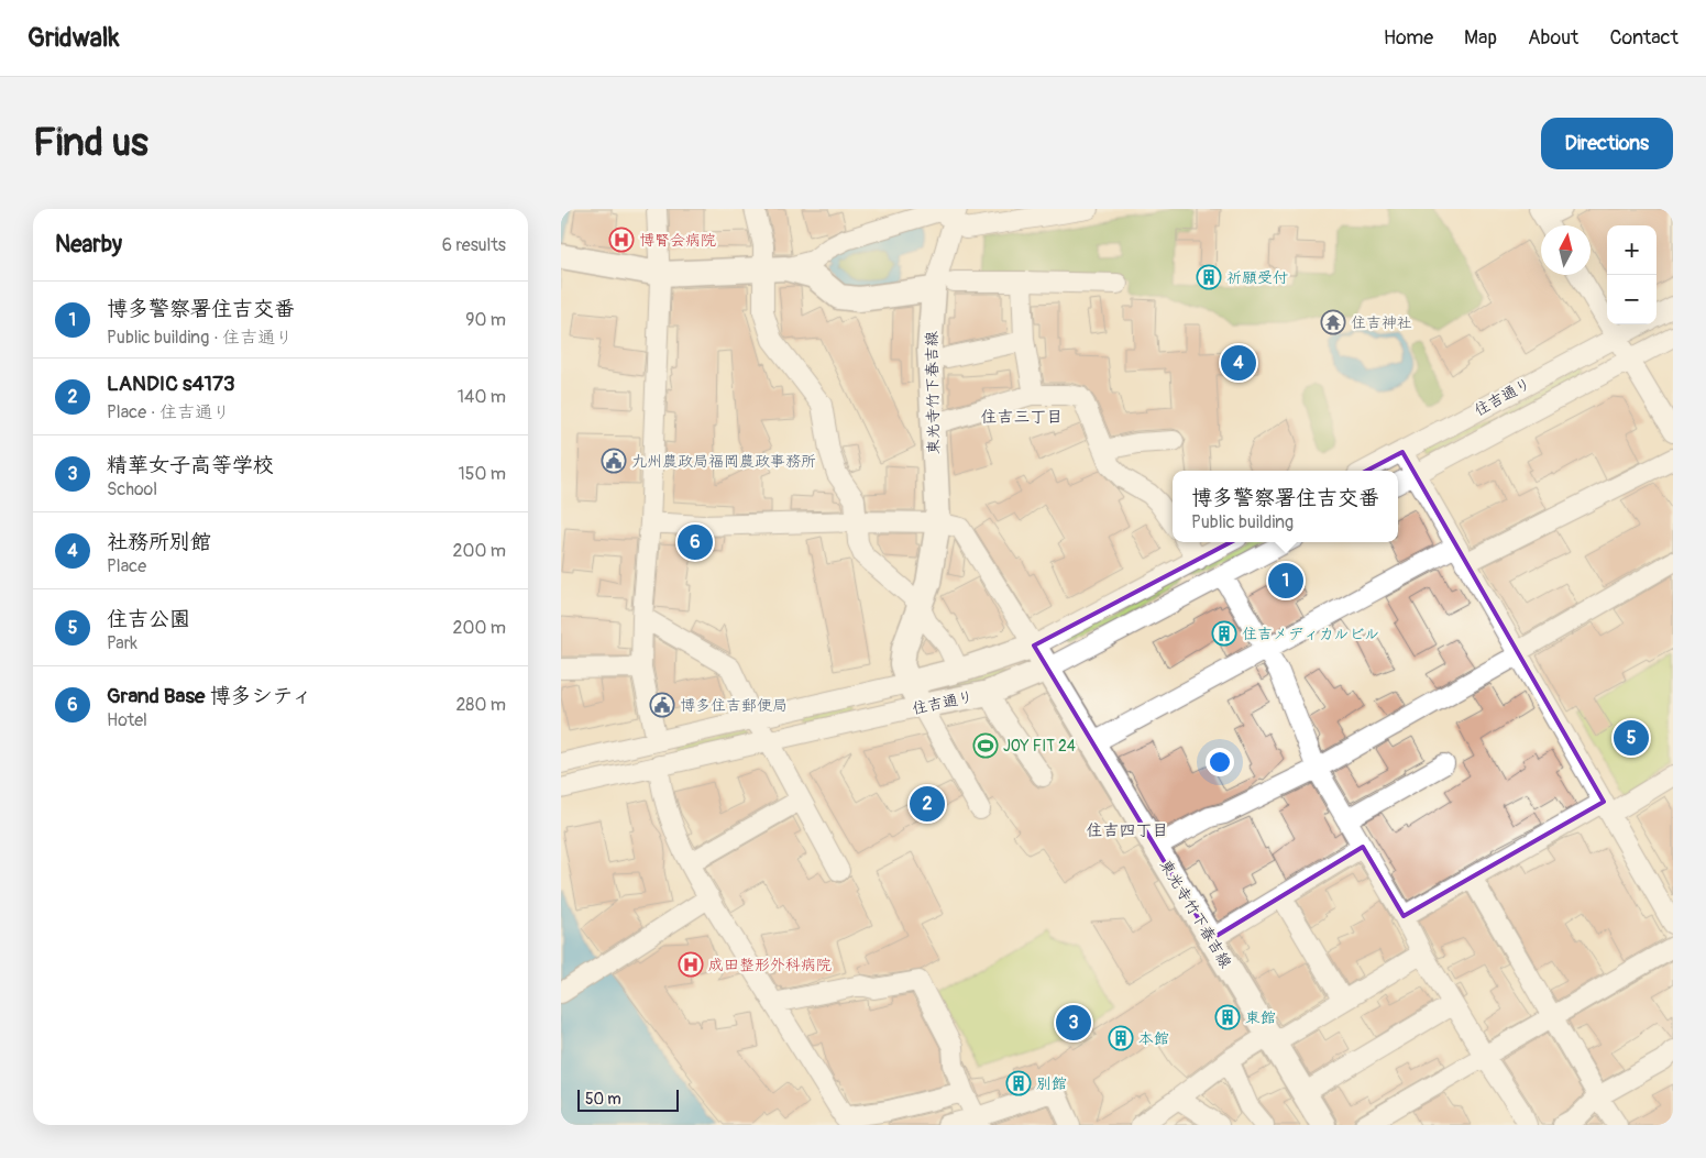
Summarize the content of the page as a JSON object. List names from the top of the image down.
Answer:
{
  "streets": {
    "main road": ["東光寺竹下春吉線", "住吉通り"]
  },
  "crossings": [
    ["東光寺竹下春吉線", "住吉通り"]
  ],
  "districts": ["住吉三丁目", "住吉四丁目"],
  "places": {
    "hospital": ["博腎会病院", "成田整形外科病院"],
    "building": [
      "祈願受付",
      "住吉メディカルビル",
      "東館",
      "本館",
      "別館"
    ],
    "temple": ["住吉神社"],
    "public building": ["九州農政局福岡農政事務所", "博多住吉郵便局"],
    "sports": ["JOY FIT 24"]
  },
  "scale_bar": "50 m",
  "north": "top",
  "page": {
    "header": "Gridwalk",
    "nav": [
      "Home",
      "Map",
      "About",
      "Contact"
    ],
    "buttons": "Directions",
    "title": "Find us",
    "heading": ["Nearby", "6 results"],
    "map_buttons": ["+", "−"],
    "list": [
      {
        "mark": "1",
        "name": "博多警察署住吉交番",
        "note": "Public building · 住吉通り",
        "value": "90 m"
      },
      {
        "mark": "2",
        "name": "LANDIC s4173",
        "note": "Place · 住吉通り",
        "value": "140 m"
      },
      {
        "mark": "3",
        "name": "精華女子高等学校",
        "note": "School",
        "value": "150 m"
      },
      {
        "mark": "4",
        "name": "社務所別館",
        "note": "Place",
        "value": "200 m"
      },
      {
        "mark": "5",
        "name": "住吉公園",
        "note": "Park",
        "value": "200 m"
      },
      {
        "mark": "6",
        "name": "Grand Base 博多シティ",
        "note": "Hotel",
        "value": "280 m"
      }
    ],
    "pins": [
      "4",
      "6",
      "1",
      "5",
      "2",
      "3"
    ],
    "popup": ["博多警察署住吉交番", "Public building"],
    "scale": "50 m"
  }
}
